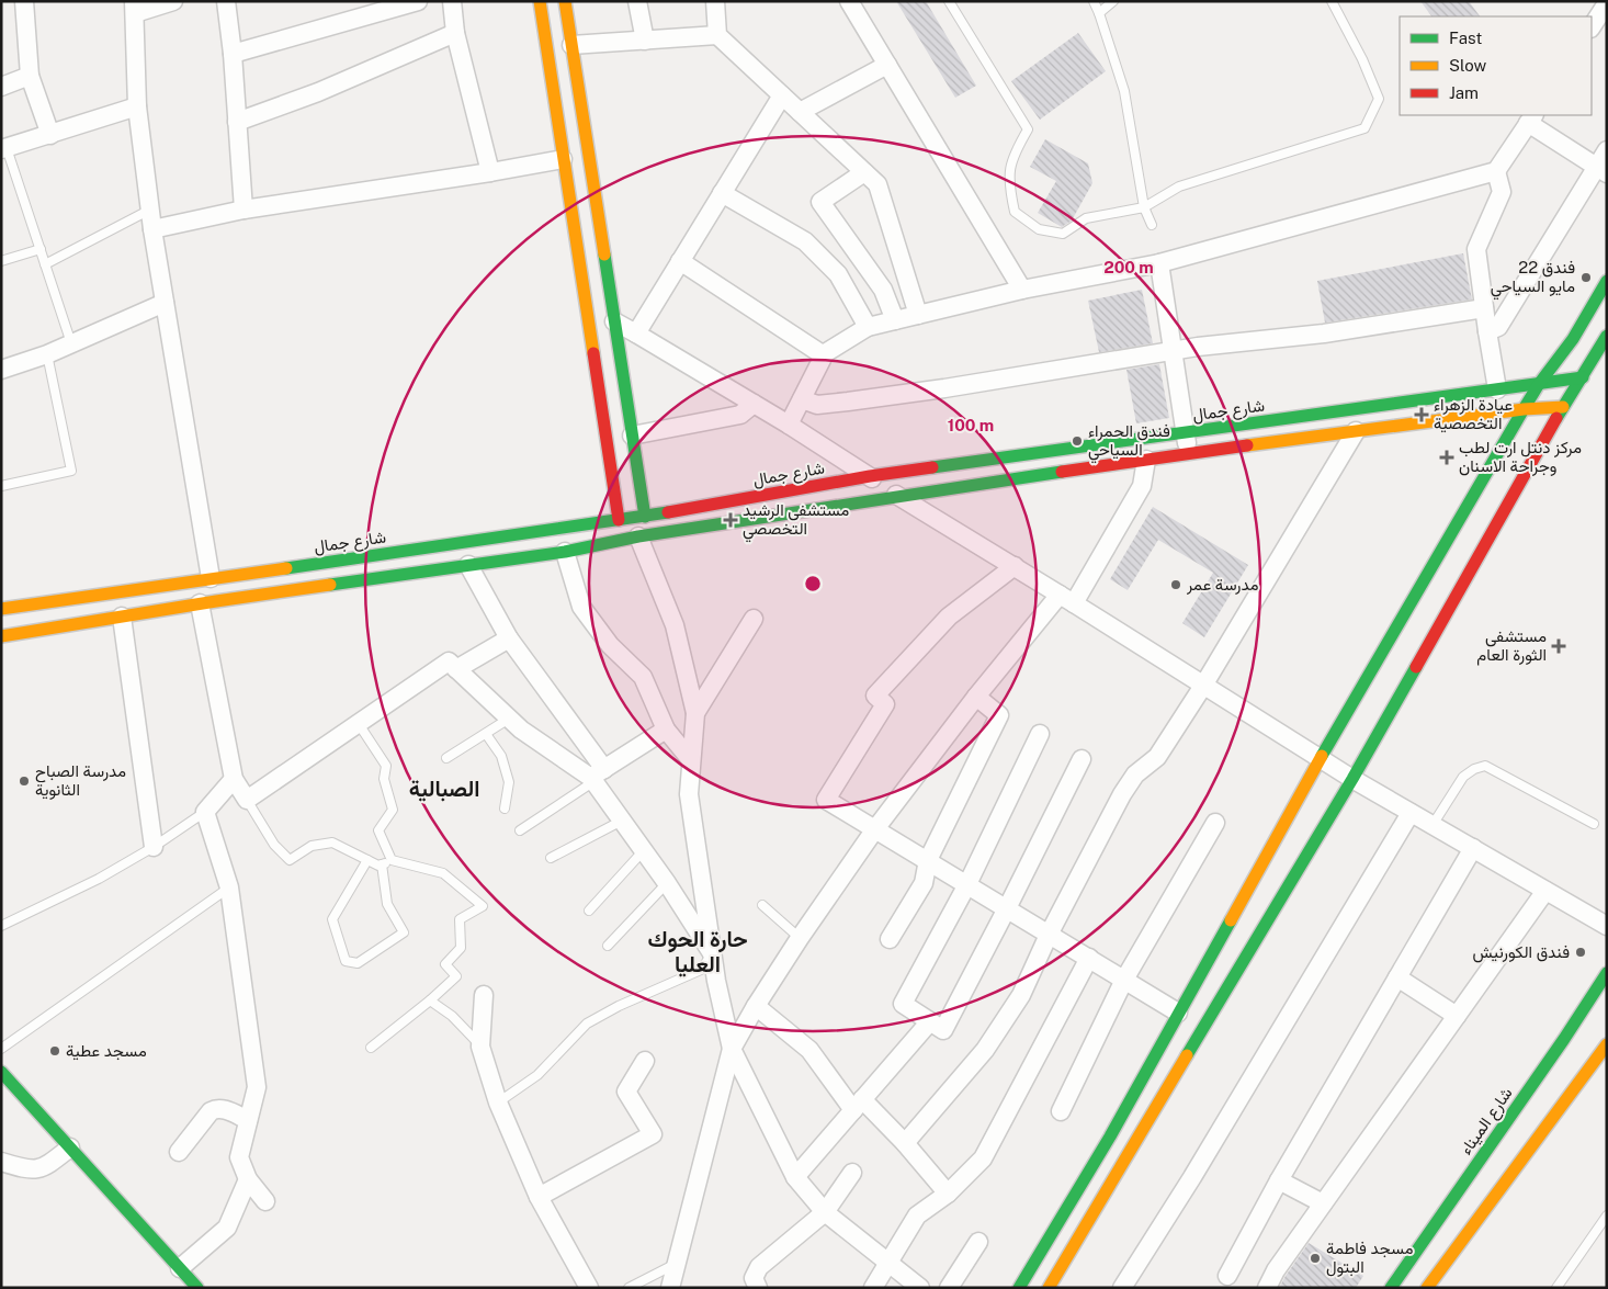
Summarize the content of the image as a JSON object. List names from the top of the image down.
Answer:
{
  "streets": {
    "main road": ["شارع جمال", "شارع الميناء"]
  },
  "districts": ["الصبالية", "حارة الحوك العليا"],
  "places": {
    "other": [
      "فندق 22 مايو السياحي",
      "فندق الحمراء السياحي",
      "مدرسة عمر",
      "مدرسة الصباح الثانوية",
      "فندق الكورنيش",
      "مسجد عطية",
      "مسجد فاطمة البتول"
    ],
    "health": [
      "عيادة الزهراء التخصصية",
      "مركز دنتل ارت لطب وجراحة الاسنان",
      "مستشفى الرشيد التخصصي",
      "مستشفى الثورة العام"
    ]
  },
  "legend": ["Fast", "Slow", "Jam"],
  "rings": ["200 m", "100 m"]
}
